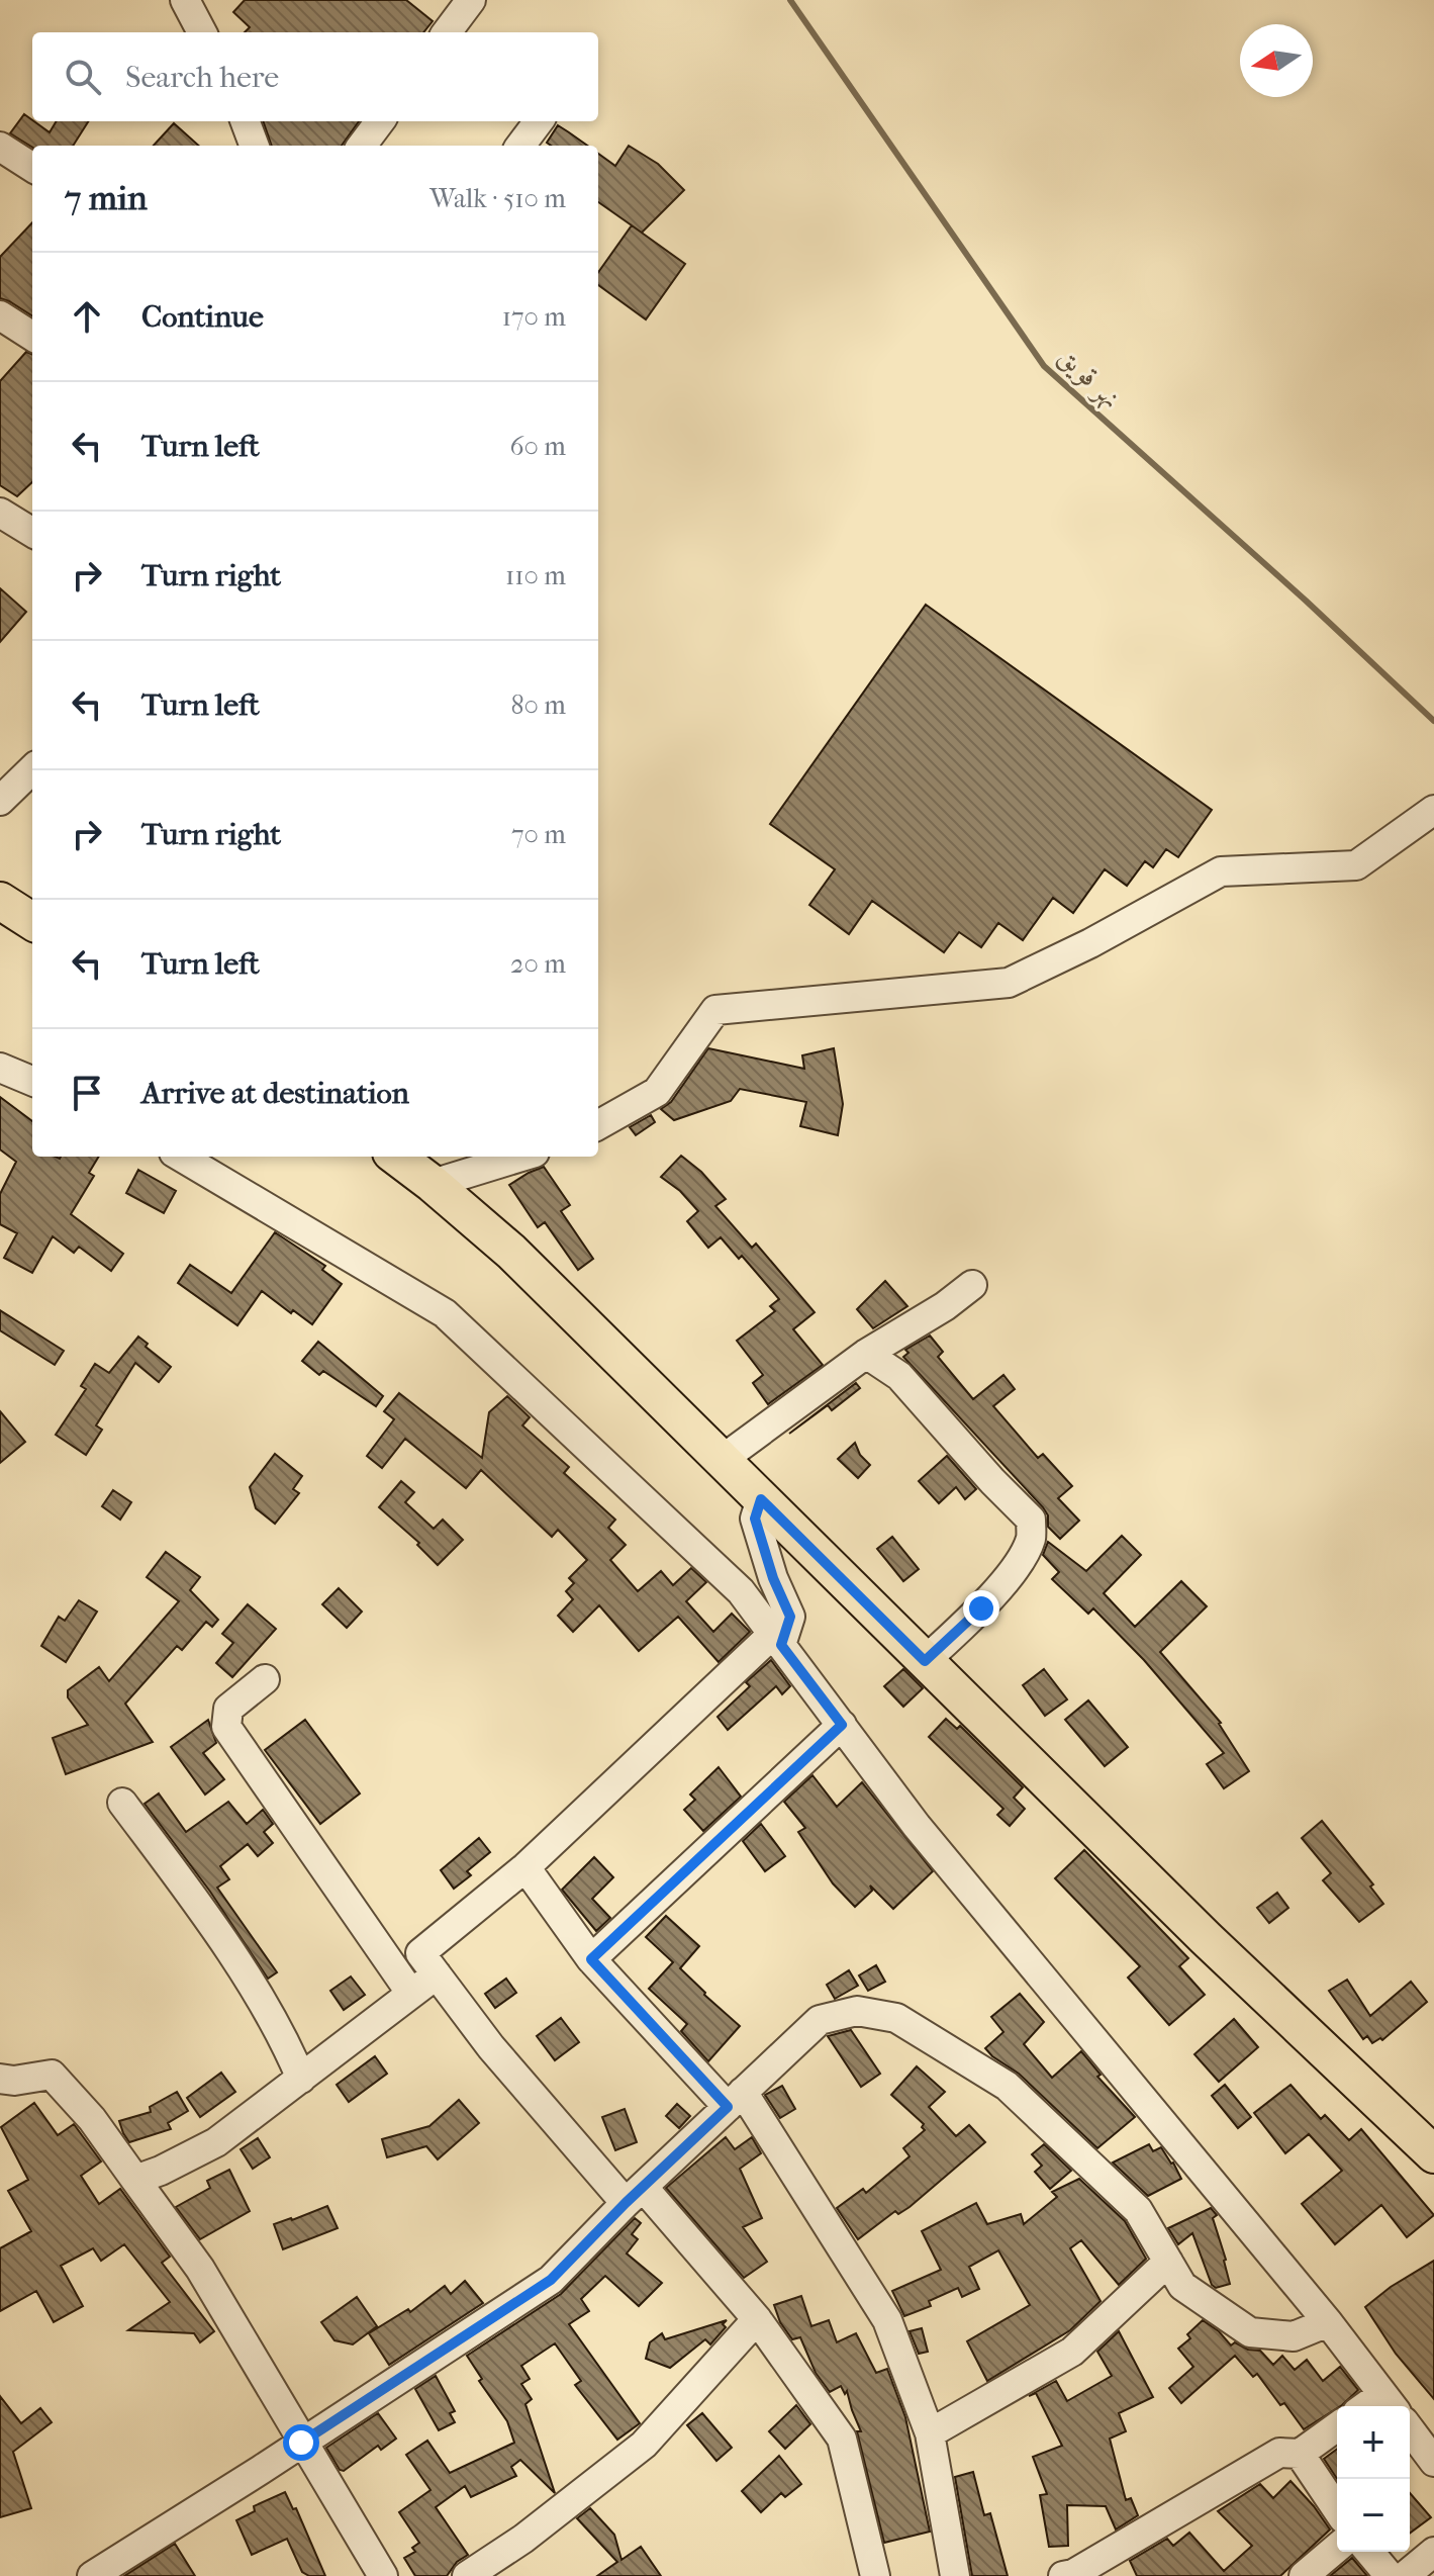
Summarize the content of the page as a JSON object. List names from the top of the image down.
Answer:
{
  "water": ["نهر قويق"],
  "north": "left",
  "page": {
    "search": "Search here",
    "heading": ["7 min", "Walk · 510 m"],
    "list": [
      ["Continue", "170 m"],
      ["Turn left", "60 m"],
      ["Turn right", "110 m"],
      ["Turn left", "80 m"],
      ["Turn right", "70 m"],
      ["Turn left", "20 m"],
      "Arrive at destination"
    ],
    "map_buttons": ["+", "−"]
  }
}
